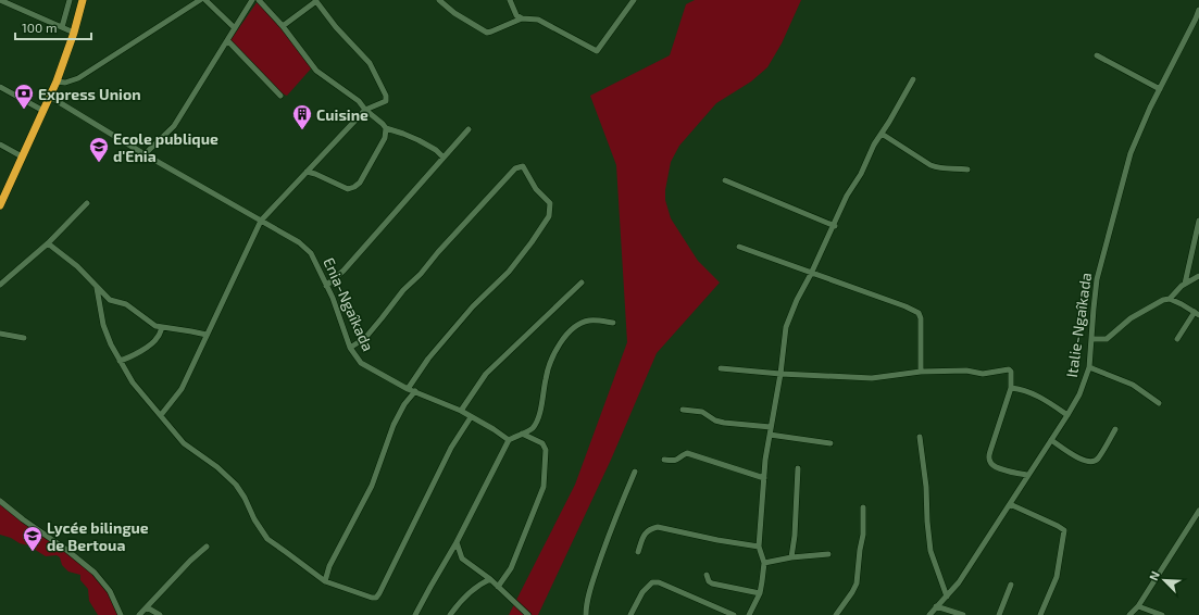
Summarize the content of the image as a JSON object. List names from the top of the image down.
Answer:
{
  "streets": {
    "street": ["Enia-Ngaîkada", "Italie-Ngaîkada"]
  },
  "places": {
    "bank": ["Express Union"],
    "building": ["Cuisine"],
    "school or university": ["Ecole publique d'Enia", "Lycée bilingue de Bertoua"]
  },
  "scale_bar": "100 m",
  "north": "top left"
}
